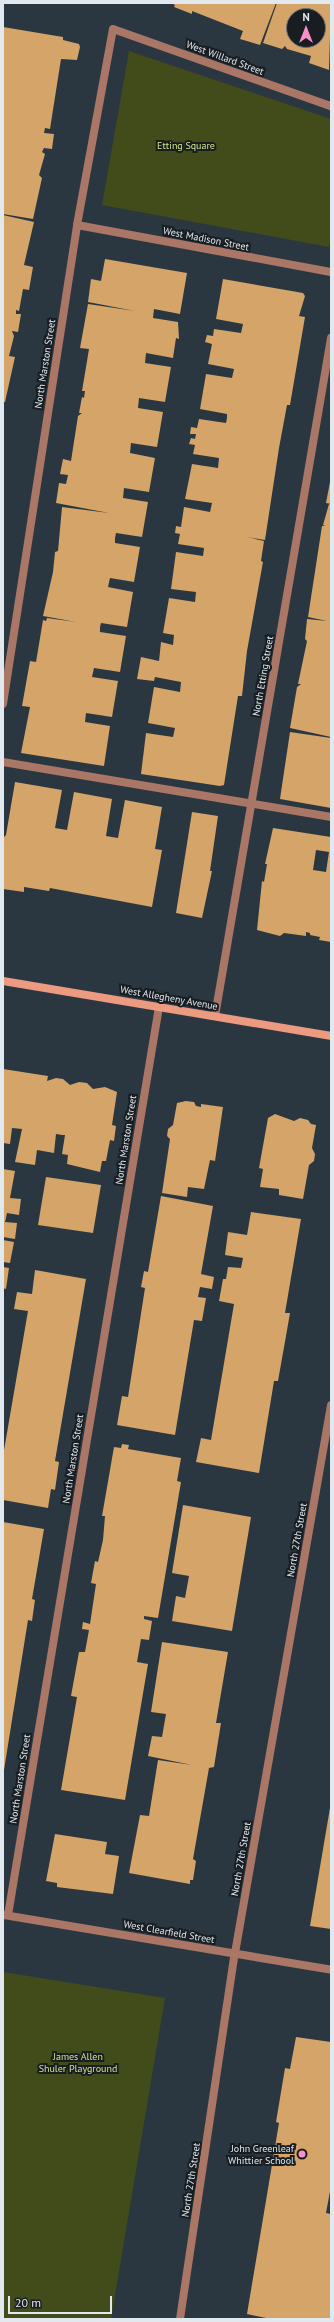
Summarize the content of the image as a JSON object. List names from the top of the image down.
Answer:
{
  "streets": {
    "main road": ["West Allegheny Avenue"],
    "street": [
      "West Willard Street",
      "West Madison Street",
      "North Marston Street",
      "North Etting Street",
      "North 27th Street",
      "West Clearfield Street"
    ]
  },
  "crossings": [
    ["West Willard Street", "North Marston Street"],
    ["West Madison Street", "North Marston Street"],
    ["North Marston Street", "West Allegheny Avenue"],
    ["North Marston Street", "West Clearfield Street"],
    ["North Etting Street", "West Allegheny Avenue"],
    ["North 27th Street", "West Clearfield Street"]
  ],
  "parks": ["Etting Square", "James Allen Shuler Playground"],
  "places": ["John Greenleaf Whittier School"],
  "scale_bar": "20 m",
  "north": "top"
}
